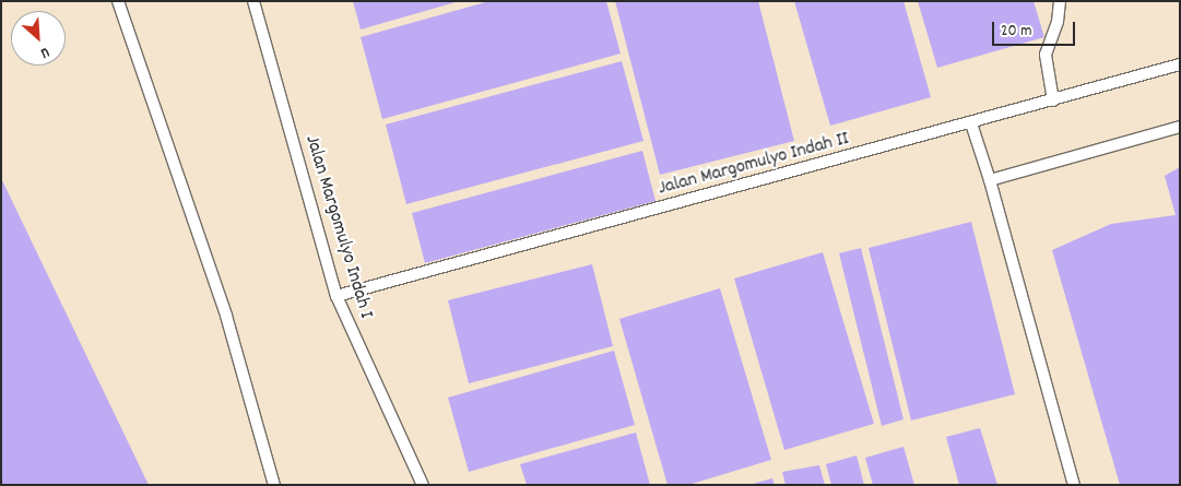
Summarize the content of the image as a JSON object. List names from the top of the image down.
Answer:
{
  "streets": {
    "lane": ["Jalan Margomulyo Indah II", "Jalan Margomulyo Indah I"]
  },
  "crossings": [
    ["Jalan Margomulyo Indah II", "Jalan Margomulyo Indah I"]
  ],
  "scale_bar": "20 m",
  "north": "bottom right"
}
